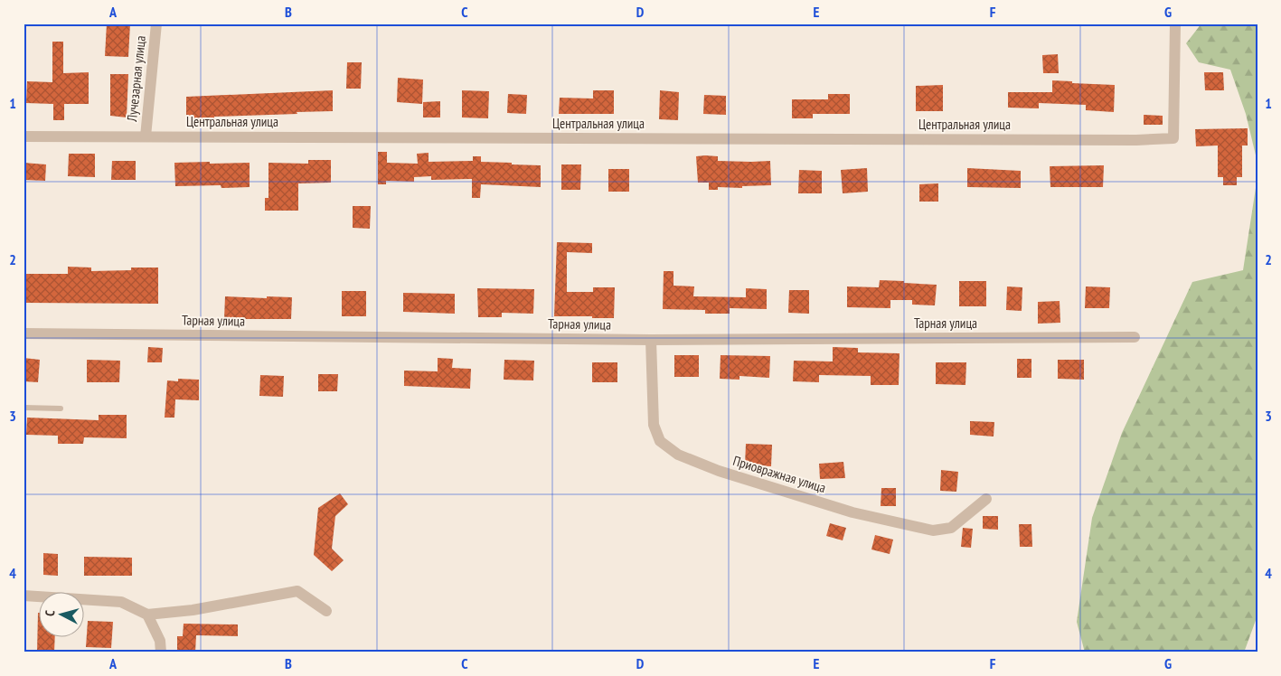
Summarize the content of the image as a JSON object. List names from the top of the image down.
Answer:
{
  "streets": {
    "street": [
      "Лучезарная улица",
      "Центральная улица",
      "Тарная улица",
      "Приовражная улица"
    ]
  },
  "crossings": [
    ["Лучезарная улица", "Центральная улица"],
    ["Тарная улица", "Приовражная улица"]
  ],
  "north": "left",
  "grid": {
    "columns": [
      "A",
      "B",
      "C",
      "D",
      "E",
      "F",
      "G"
    ],
    "rows": [
      "1",
      "2",
      "3",
      "4"
    ]
  }
}
